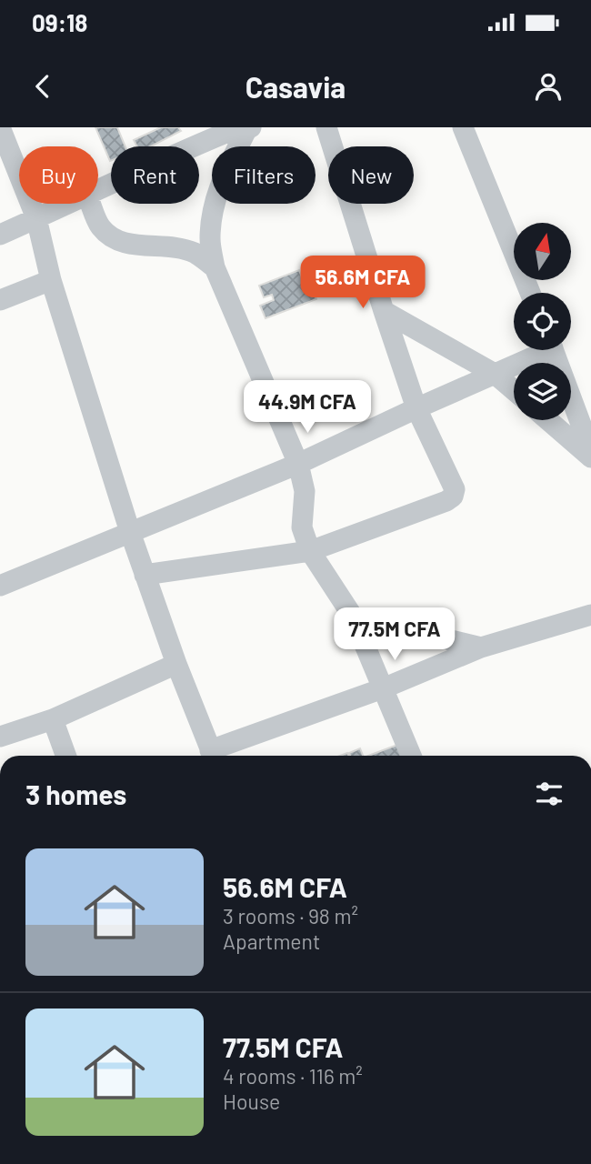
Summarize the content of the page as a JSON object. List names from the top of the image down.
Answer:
{
  "north": "top",
  "page": {
    "status": "09:18",
    "header": "Casavia",
    "chip": [
      "Buy",
      "Rent",
      "Filters",
      "New"
    ],
    "price": ["56.6M CFA", "44.9M CFA", "77.5M CFA"],
    "heading": "3 homes",
    "list": [
      {
        "name": "56.6M CFA",
        "note": "3 rooms · 98 m² · Apartment"
      },
      {
        "name": "77.5M CFA",
        "note": "4 rooms · 116 m² · House"
      }
    ]
  }
}
